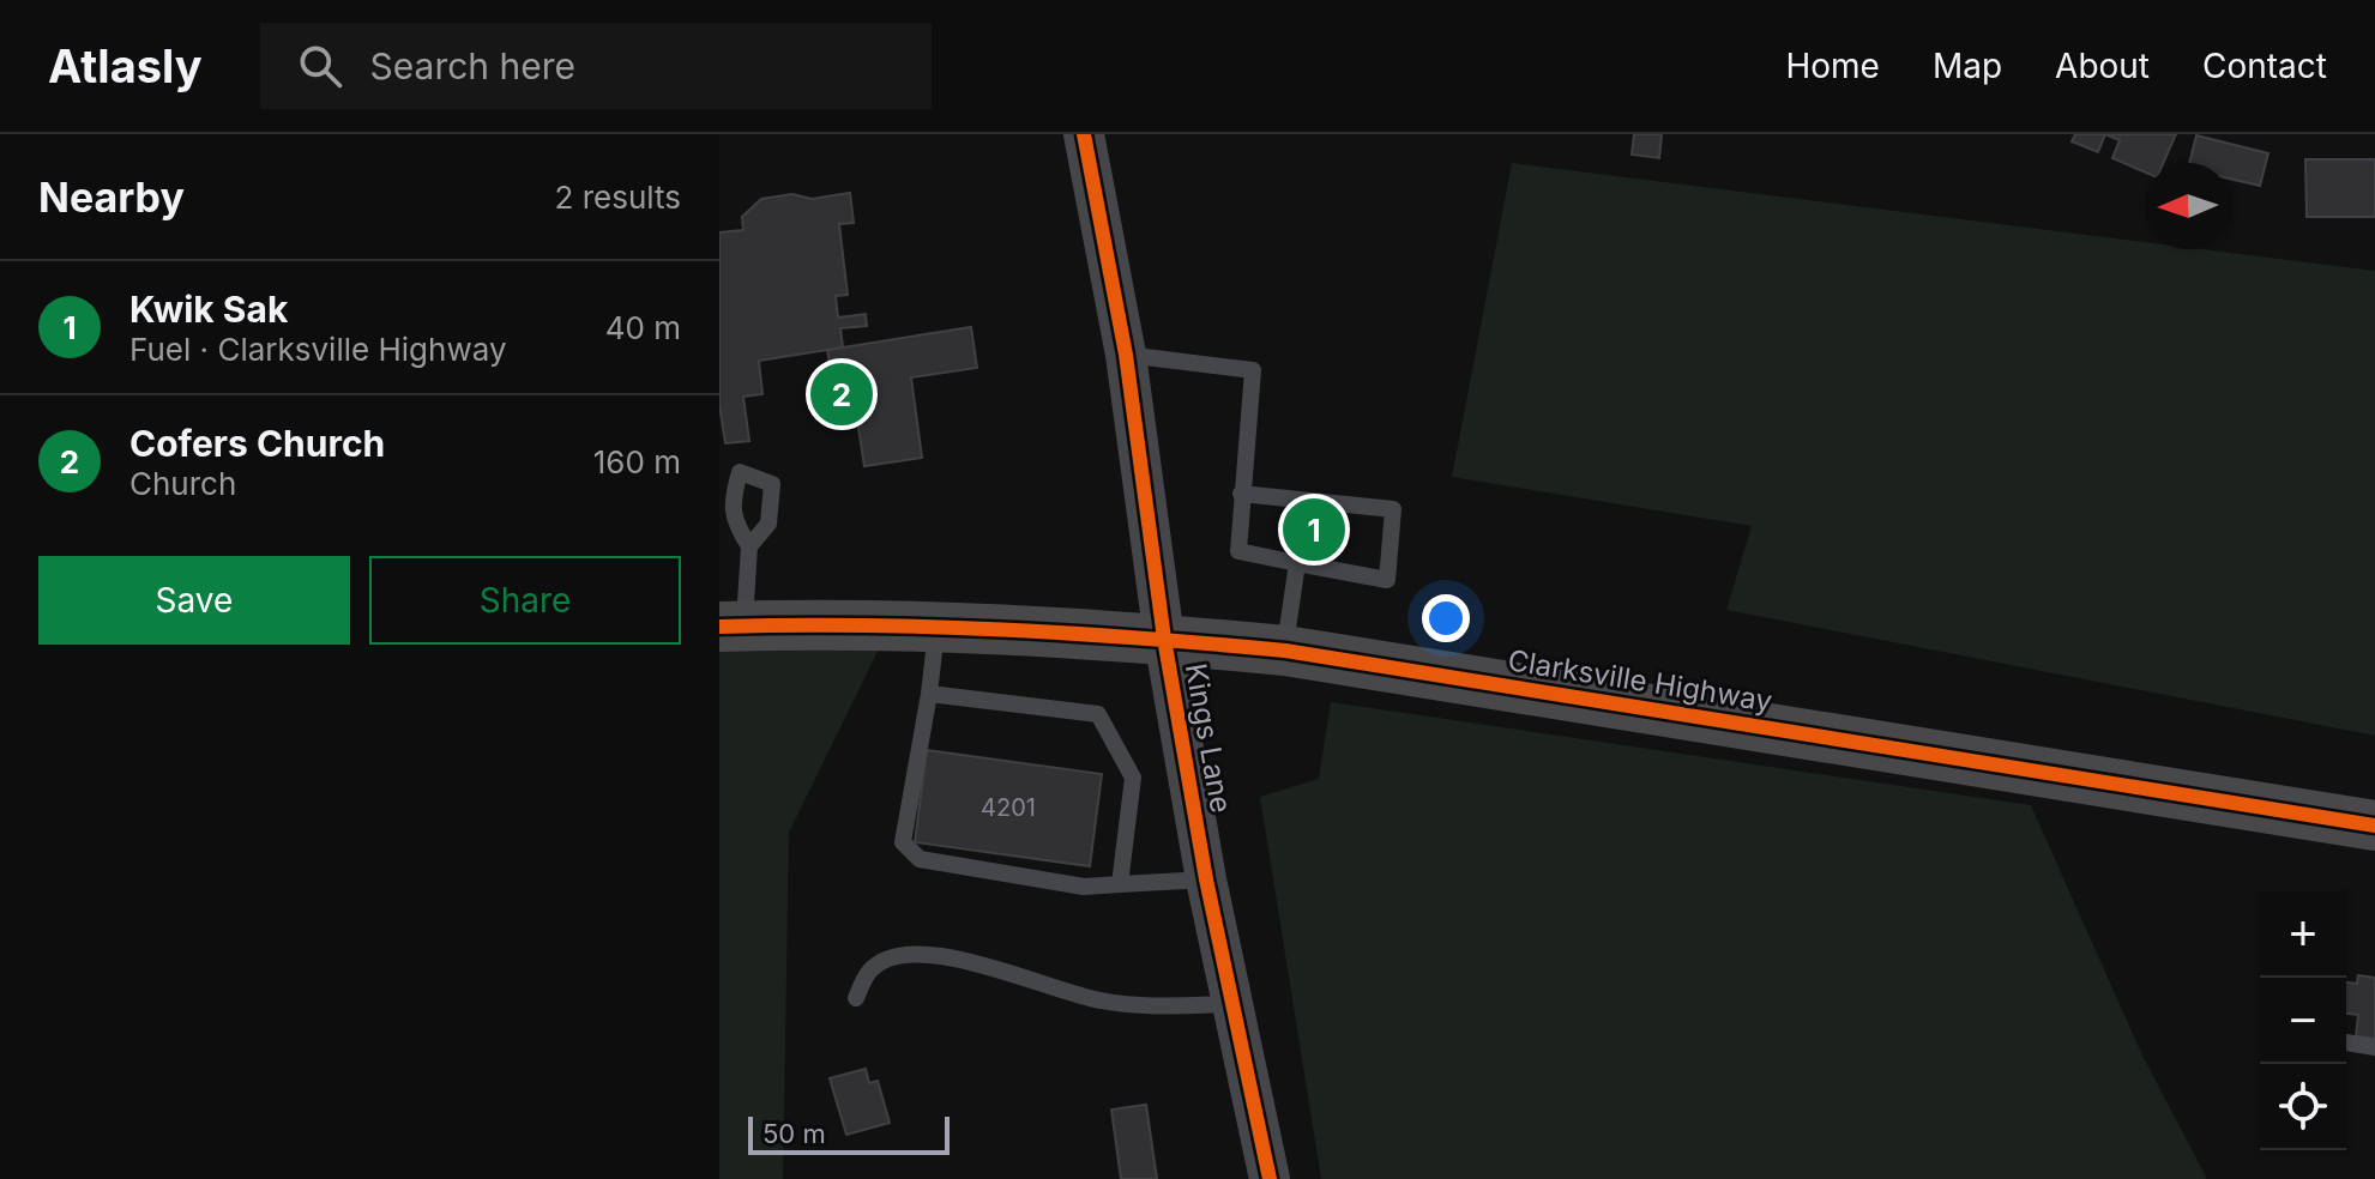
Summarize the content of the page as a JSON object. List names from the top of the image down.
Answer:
{
  "streets": {
    "main road": ["Clarksville Highway"],
    "street": ["Kings Lane"]
  },
  "crossings": [
    ["Clarksville Highway", "Kings Lane"]
  ],
  "house_numbers": ["4201"],
  "scale_bar": "50 m",
  "north": "left",
  "page": {
    "header": "Atlasly",
    "search": "Search here",
    "nav": [
      "Home",
      "Map",
      "About",
      "Contact"
    ],
    "heading": ["Nearby", "2 results"],
    "list": [
      {
        "mark": "1",
        "name": "Kwik Sak",
        "note": "Fuel · Clarksville Highway",
        "value": "40 m"
      },
      {
        "mark": "2",
        "name": "Cofers Church",
        "note": "Church",
        "value": "160 m"
      }
    ],
    "pins": ["2", "1"],
    "buttons": ["Save", "Share"],
    "map_buttons": ["+", "−"],
    "scale": "50 m"
  }
}
